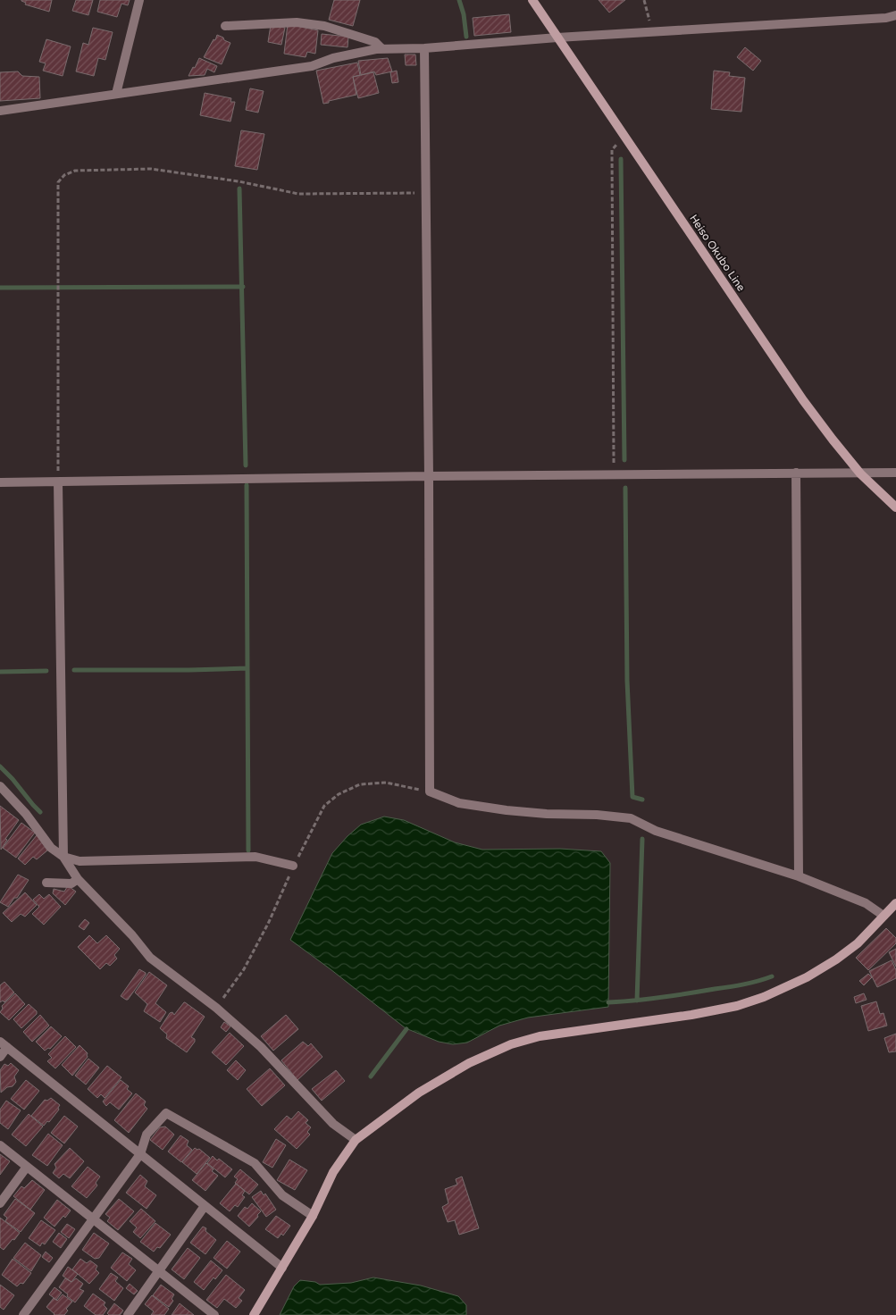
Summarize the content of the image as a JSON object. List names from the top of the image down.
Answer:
{
  "streets": {
    "street": ["Heiso Okubo Line"]
  }
}
